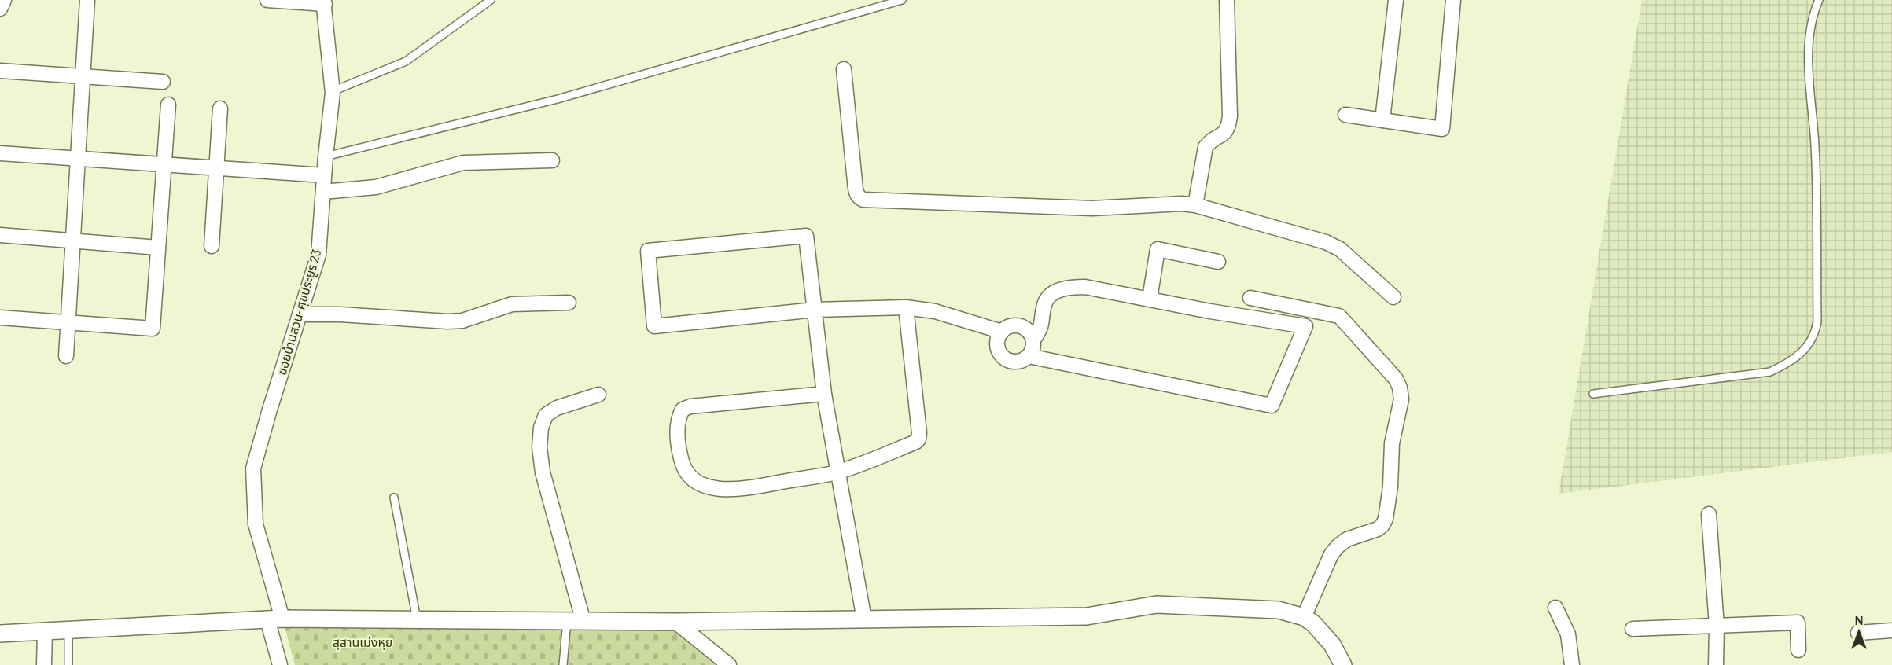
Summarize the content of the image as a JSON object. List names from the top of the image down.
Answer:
{
  "streets": {
    "street": ["ซอยบ้านสวน-ศุขประยูร 23"]
  },
  "parks": ["สุสานเม่งหุย"],
  "north": "top"
}
